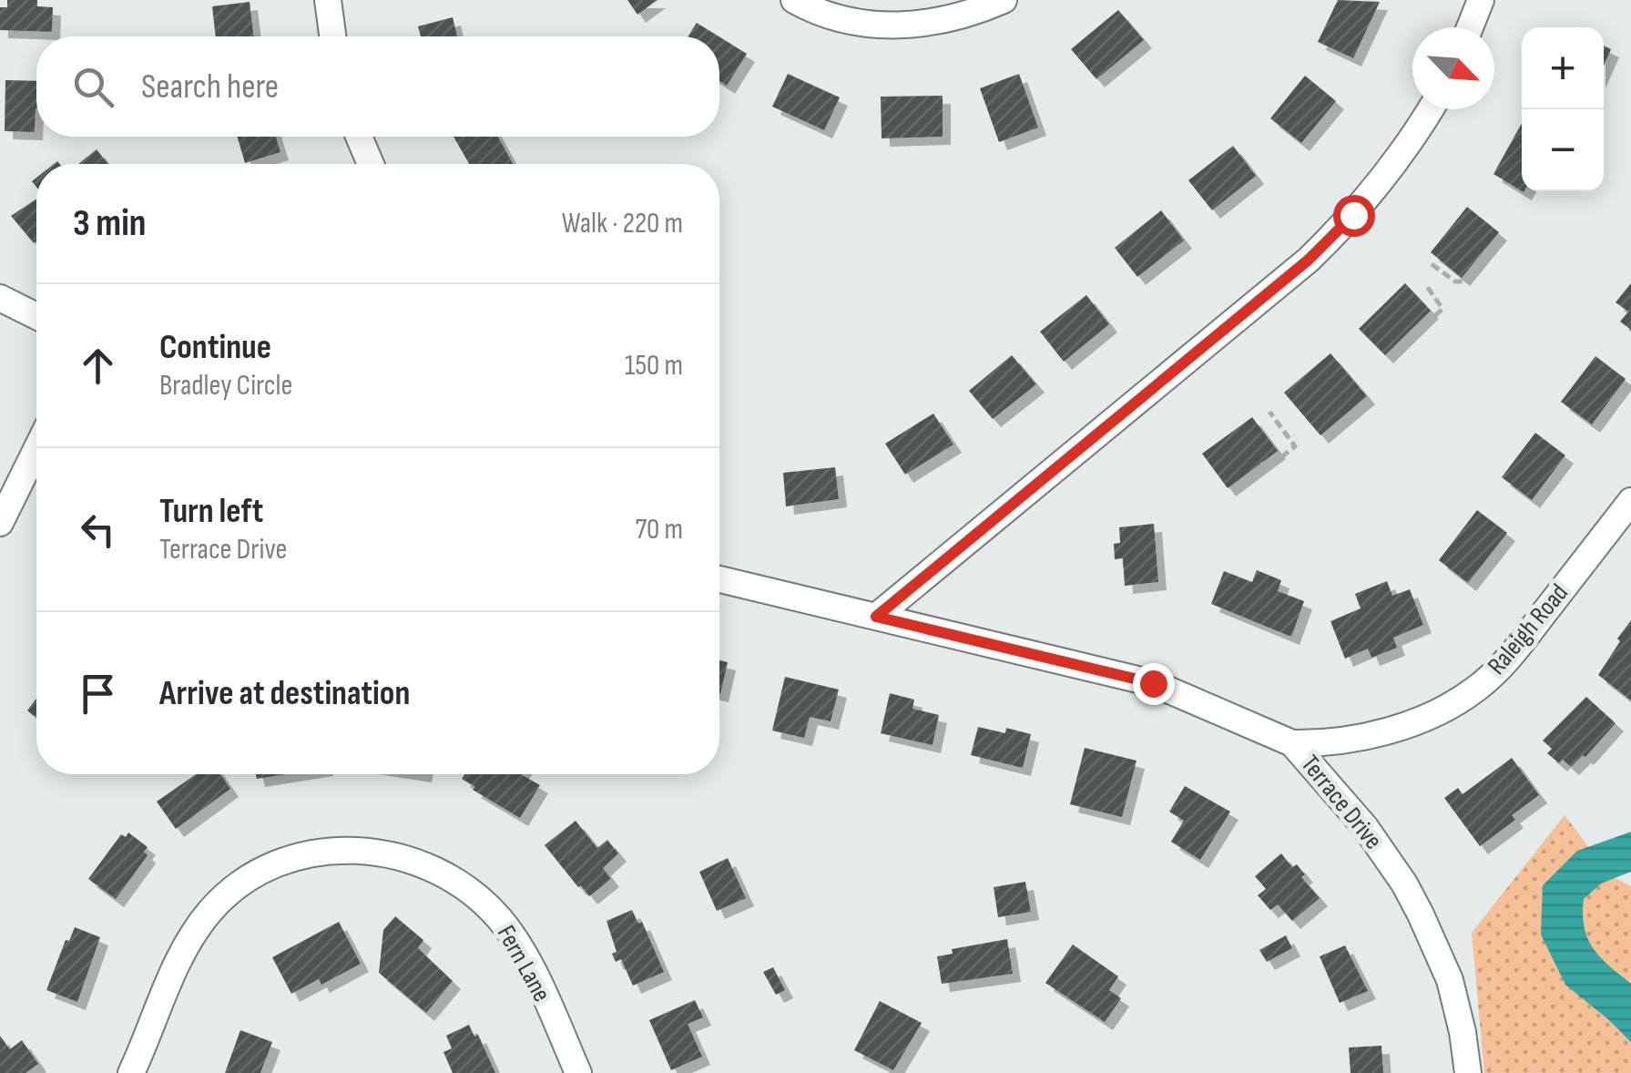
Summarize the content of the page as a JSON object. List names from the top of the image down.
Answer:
{
  "streets": {
    "street": ["Raleigh Road", "Terrace Drive", "Fern Lane"]
  },
  "crossings": [
    ["Raleigh Road", "Terrace Drive"]
  ],
  "north": "bottom right",
  "page": {
    "map_buttons": ["+", "−"],
    "search": "Search here",
    "heading": ["3 min", "Walk · 220 m"],
    "list": [
      ["Continue", "Bradley Circle", "150 m"],
      ["Turn left", "Terrace Drive", "70 m"],
      "Arrive at destination"
    ]
  }
}
